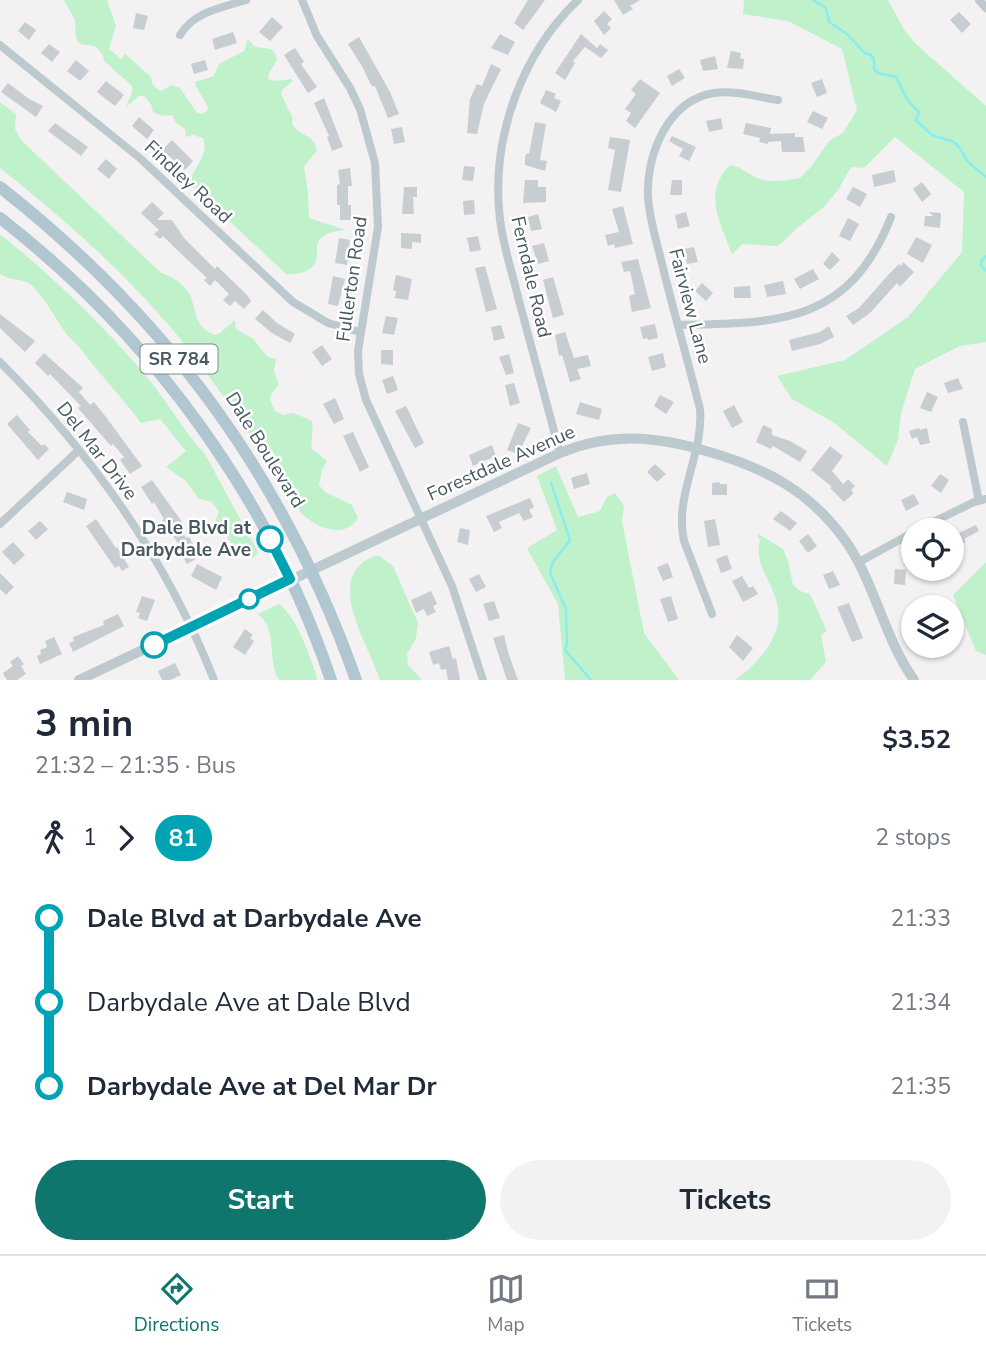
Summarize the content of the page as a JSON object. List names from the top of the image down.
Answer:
{
  "streets": {
    "main road": ["SR 784", "Dale Boulevard"],
    "street": [
      "Findley Road",
      "Ferndale Road",
      "Fullerton Road",
      "Fairview Lane",
      "Del Mar Drive",
      "Forestdale Avenue"
    ]
  },
  "crossings": [
    ["Findley Road", "Fullerton Road"],
    ["Ferndale Road", "Forestdale Avenue"],
    ["Fullerton Road", "Forestdale Avenue"],
    ["Fairview Lane", "Forestdale Avenue"],
    ["SR 784", "Forestdale Avenue"],
    ["Dale Boulevard", "Forestdale Avenue"],
    ["Del Mar Drive", "Forestdale Avenue"]
  ],
  "places": ["Dale Blvd at Darbydale Ave"],
  "lines": ["bus line 81"],
  "page": {
    "heading": ["3 min", "21:32 – 21:35 · Bus", "$3.52"],
    "legs": ["1", "81", "2 stops"],
    "list": [
      {
        "name": "Dale Blvd at Darbydale Ave",
        "value": "21:33"
      },
      {
        "name": "Darbydale Ave at Dale Blvd",
        "value": "21:34"
      },
      {
        "name": "Darbydale Ave at Del Mar Dr",
        "value": "21:35"
      }
    ],
    "buttons": ["Start", "Tickets"],
    "tabs": ["Directions", "Map", "Tickets"]
  }
}
